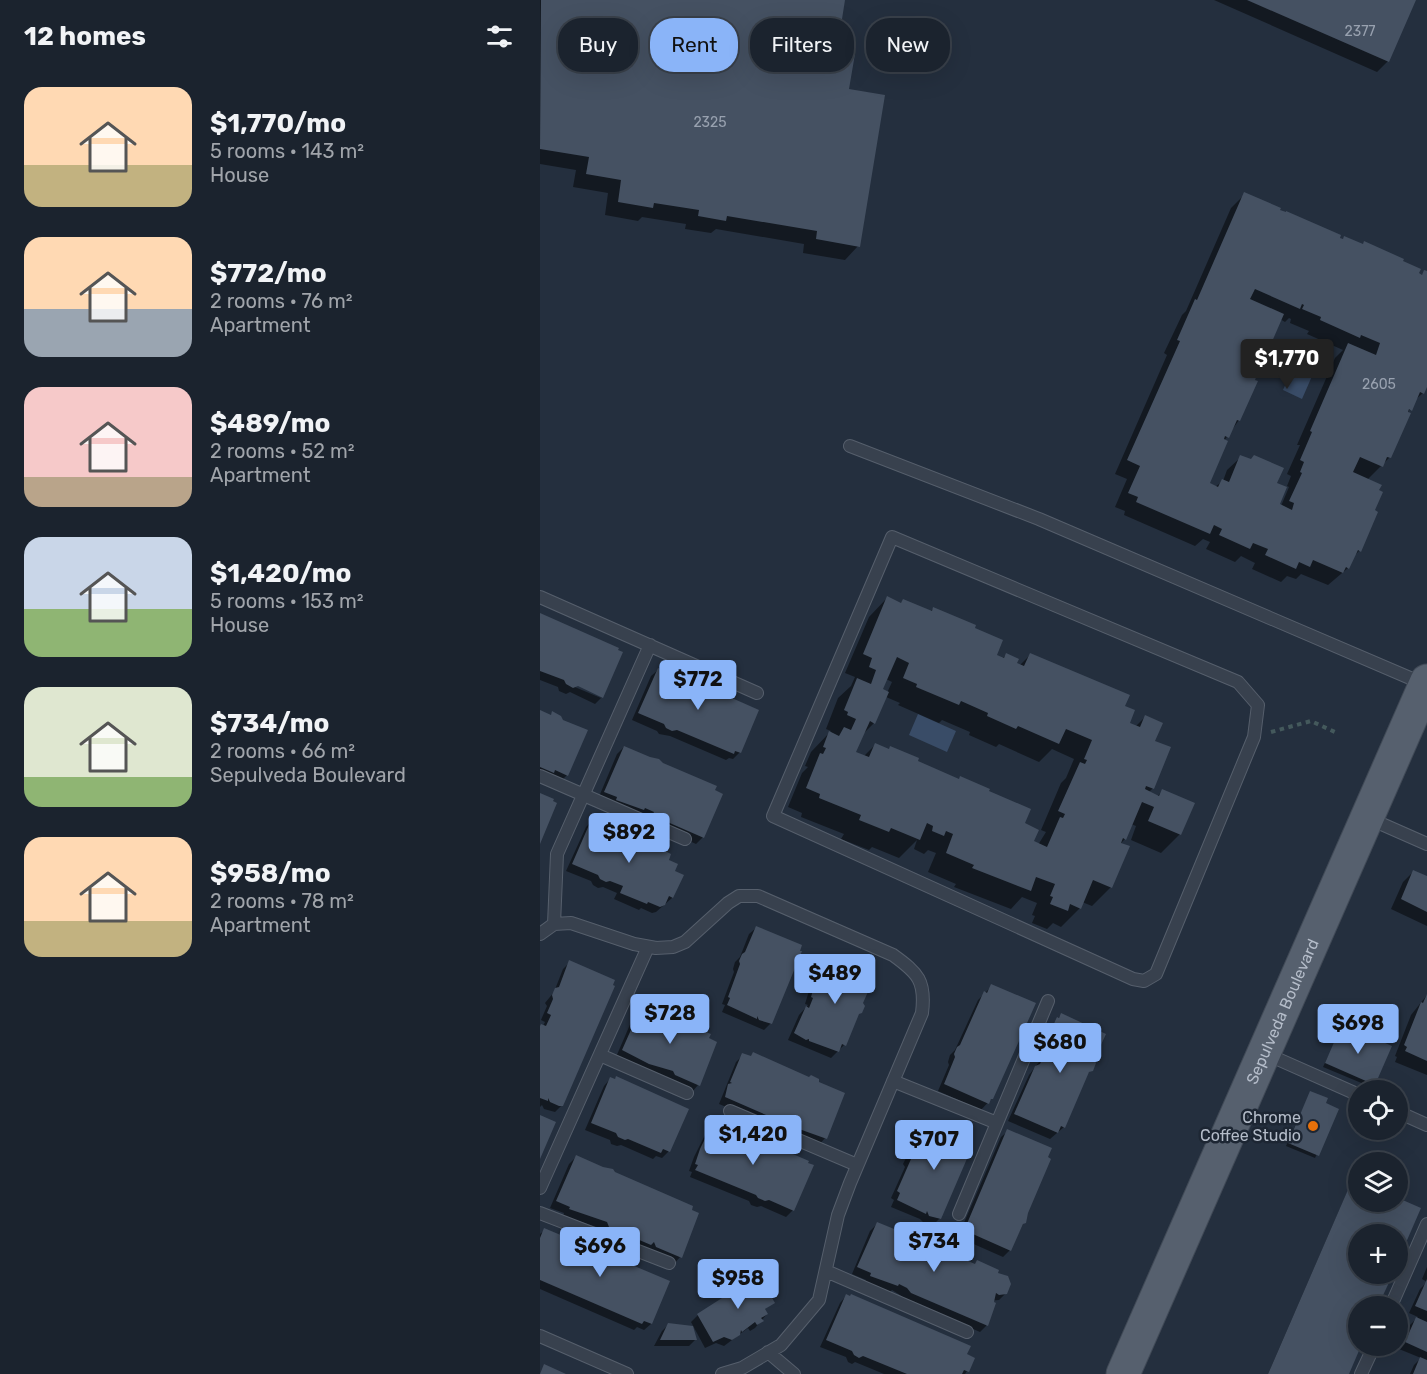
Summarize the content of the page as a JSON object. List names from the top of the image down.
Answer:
{
  "streets": {
    "main road": ["Sepulveda Boulevard"]
  },
  "places": ["Chrome Coffee Studio"],
  "house_numbers": ["2377", "2325", "2605"],
  "page": {
    "heading": "12 homes",
    "chip": [
      "Buy",
      "Rent",
      "Filters",
      "New"
    ],
    "list": [
      {
        "name": "$1,770/mo",
        "note": "5 rooms · 143 m² · House"
      },
      {
        "name": "$772/mo",
        "note": "2 rooms · 76 m² · Apartment"
      },
      {
        "name": "$489/mo",
        "note": "2 rooms · 52 m² · Apartment"
      },
      {
        "name": "$1,420/mo",
        "note": "5 rooms · 153 m² · House"
      },
      {
        "name": "$734/mo",
        "note": "2 rooms · 66 m² · Sepulveda Boulevard"
      },
      {
        "name": "$958/mo",
        "note": "2 rooms · 78 m² · Apartment"
      }
    ],
    "price": [
      "$1,770",
      "$772",
      "$892",
      "$489",
      "$728",
      "$698",
      "$680",
      "$1,420",
      "$707",
      "$734",
      "$696",
      "$958"
    ],
    "map_buttons": ["+", "−"]
  }
}
